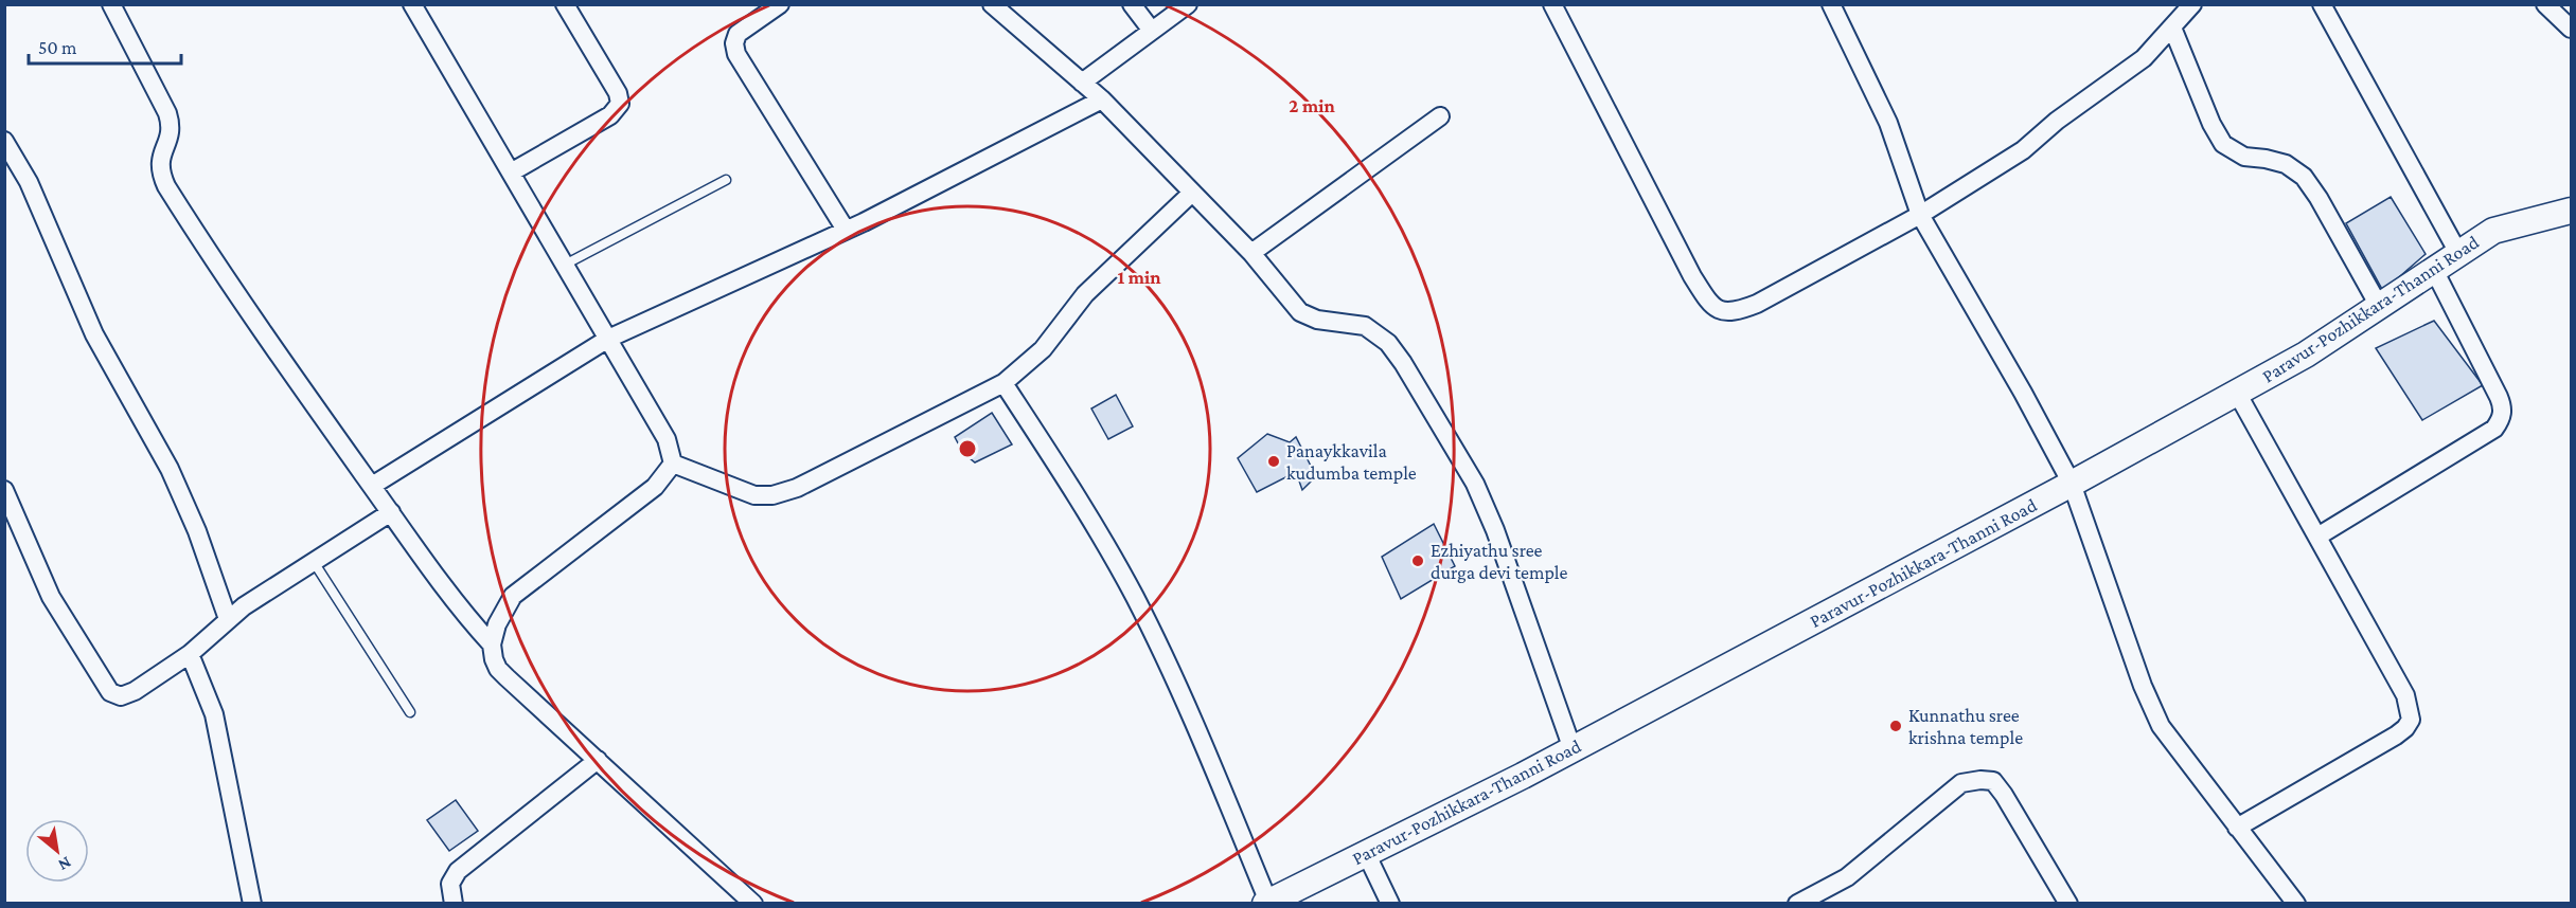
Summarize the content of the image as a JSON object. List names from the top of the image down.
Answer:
{
  "streets": {
    "main road": ["Paravur-Pozhikkara-Thanni Road"]
  },
  "places": ["Panaykkavila kudumba temple", "Ezhiyathu sree durga devi temple", "Kunnathu sree krishna temple"],
  "scale_bar": "50 m",
  "north": "bottom right",
  "rings": ["2 min", "1 min"]
}
